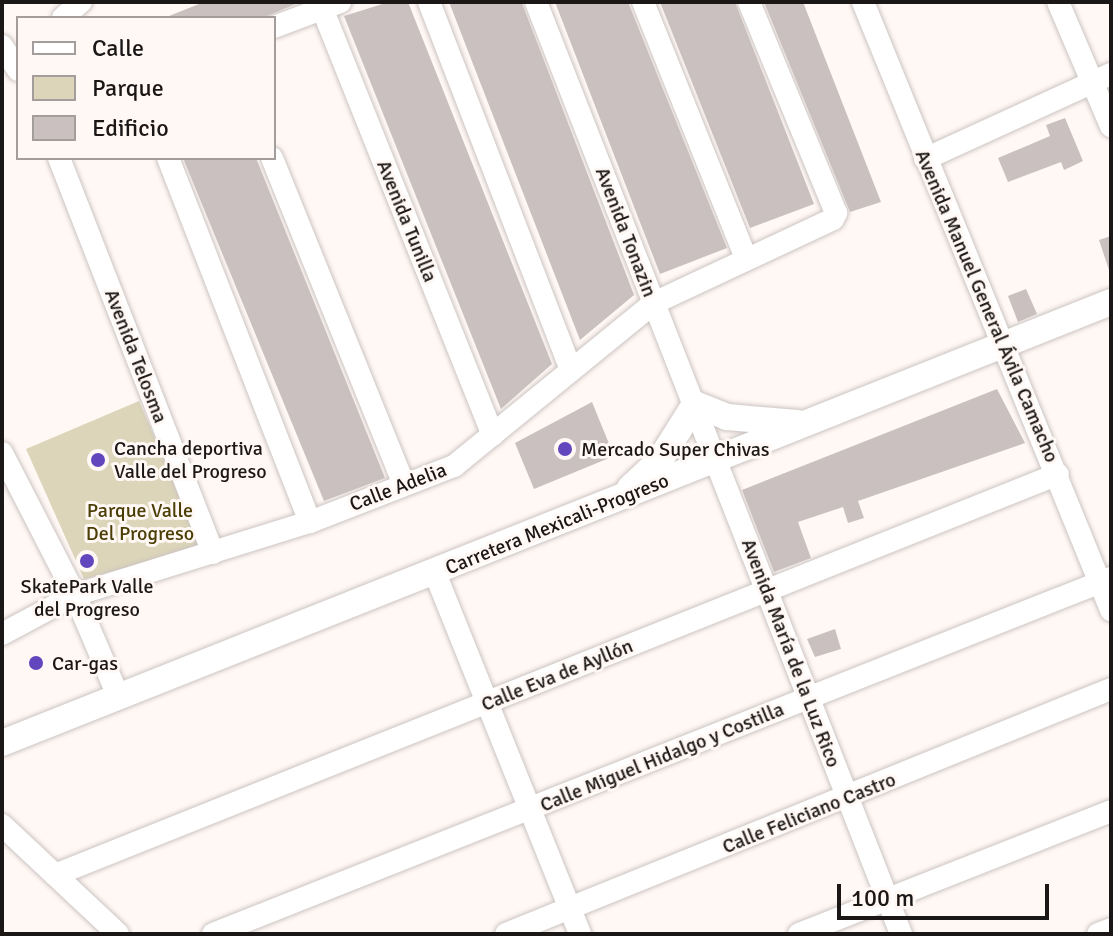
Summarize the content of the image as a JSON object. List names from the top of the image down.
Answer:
{
  "streets": {
    "main road": ["Carretera Mexicali-Progreso"],
    "street": [
      "Avenida Tunilla",
      "Avenida Tonazin",
      "Avenida Manuel General Ávila Camacho",
      "Avenida Telosma",
      "Calle Adelia",
      "Avenida María de la Luz Rico",
      "Calle Eva de Ayllón",
      "Calle Miguel Hidalgo y Costilla",
      "Calle Feliciano Castro"
    ]
  },
  "crossings": [
    ["Avenida Tunilla", "Calle Adelia"],
    ["Avenida Tonazin", "Calle Adelia"],
    ["Avenida Tonazin", "Carretera Mexicali-Progreso"],
    ["Avenida Tonazin", "Avenida María de la Luz Rico"],
    ["Avenida Manuel General Ávila Camacho", "Carretera Mexicali-Progreso"],
    ["Avenida Manuel General Ávila Camacho", "Calle Eva de Ayllón"],
    ["Avenida Manuel General Ávila Camacho", "Calle Miguel Hidalgo y Costilla"],
    ["Avenida Telosma", "Calle Adelia"],
    ["Carretera Mexicali-Progreso", "Avenida María de la Luz Rico"],
    ["Avenida María de la Luz Rico", "Calle Eva de Ayllón"],
    ["Avenida María de la Luz Rico", "Calle Miguel Hidalgo y Costilla"],
    ["Avenida María de la Luz Rico", "Calle Feliciano Castro"]
  ],
  "parks": ["Parque Valle Del Progreso"],
  "places": [
    "Mercado Super Chivas",
    "Cancha deportiva Valle del Progreso",
    "SkatePark Valle del Progreso",
    "Car-gas"
  ],
  "legend": ["Calle", "Parque", "Edificio"],
  "scale_bar": "100 m"
}
